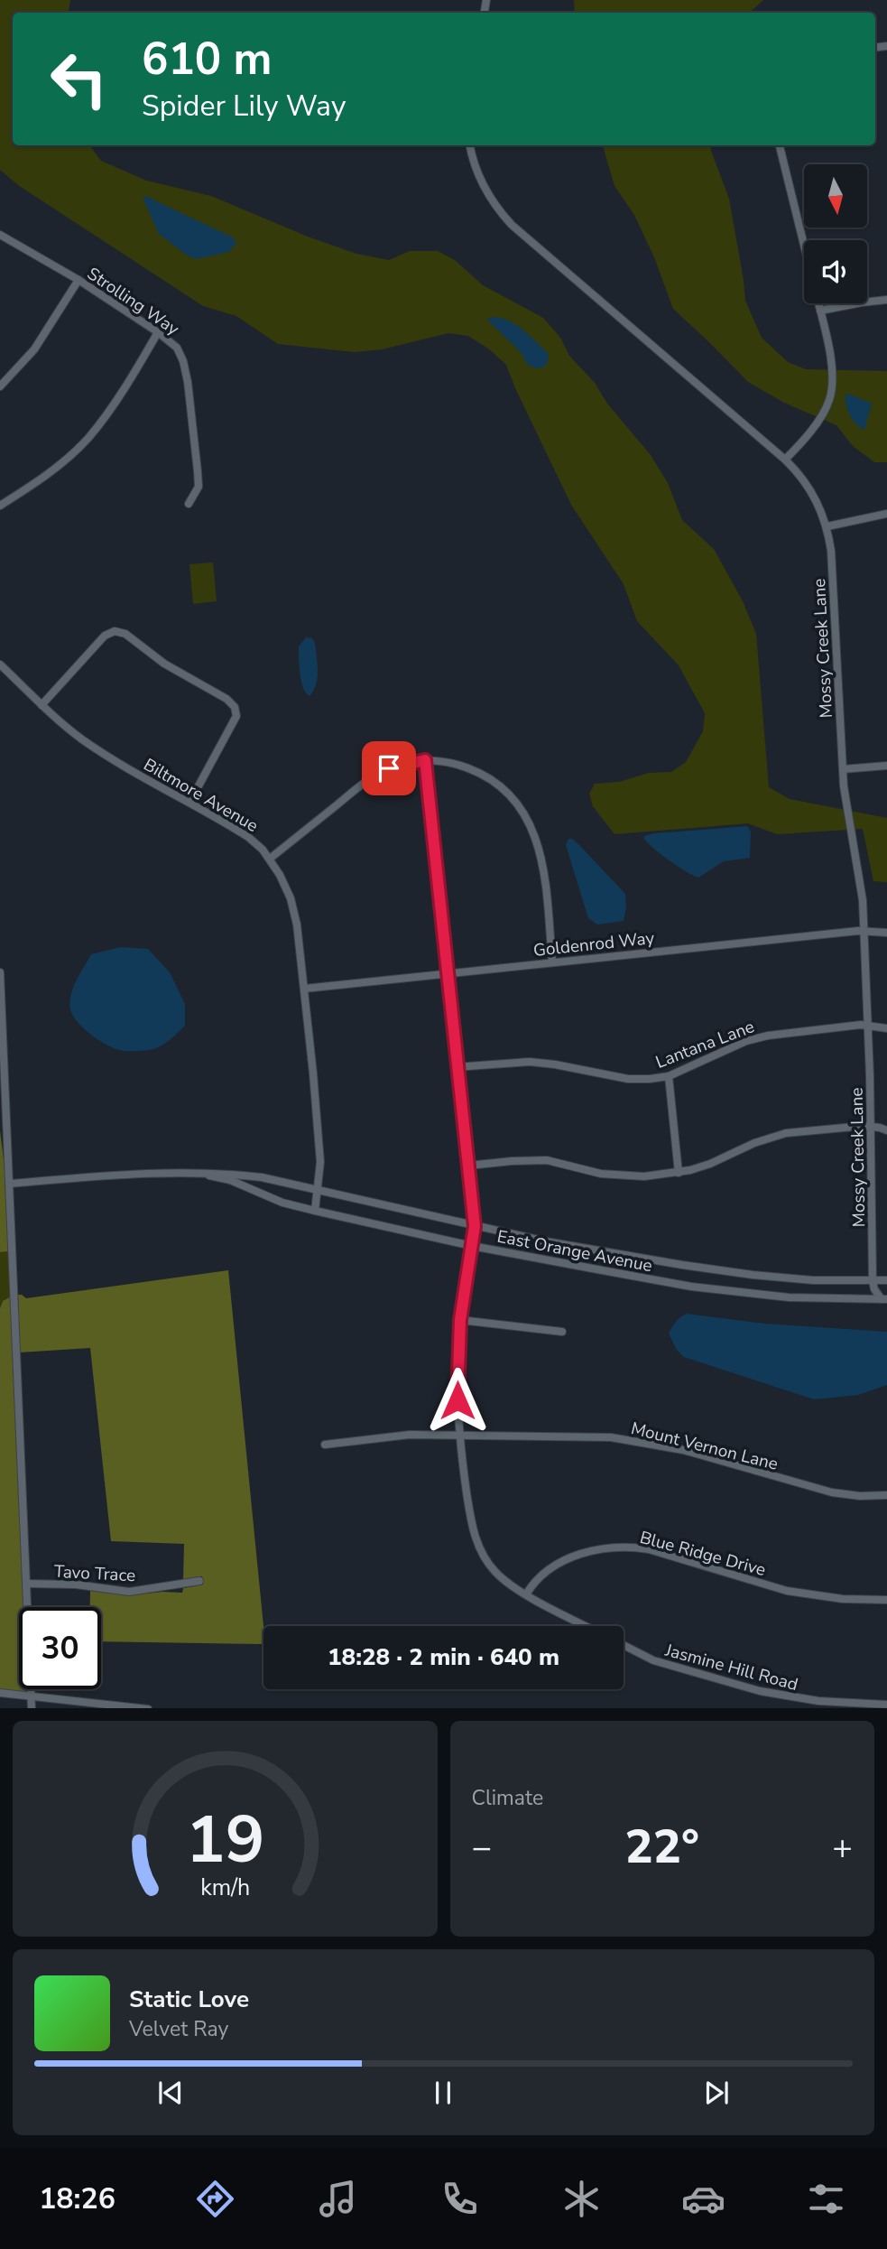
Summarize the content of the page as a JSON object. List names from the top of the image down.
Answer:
{
  "streets": {
    "street": [
      "Strolling Way",
      "Mossy Creek Lane",
      "Biltmore Avenue",
      "Goldenrod Way",
      "Lantana Lane",
      "East Orange Avenue",
      "Mount Vernon Lane",
      "Blue Ridge Drive",
      "Tavo Trace",
      "Jasmine Hill Road"
    ]
  },
  "crossings": [
    ["Mossy Creek Lane", "Goldenrod Way"],
    ["Mossy Creek Lane", "Lantana Lane"],
    ["Mossy Creek Lane", "East Orange Avenue"],
    ["Biltmore Avenue", "Goldenrod Way"],
    ["Biltmore Avenue", "East Orange Avenue"]
  ],
  "north": "bottom",
  "page": {
    "turn": ["610 m", "Spider Lily Way"],
    "limit": "30",
    "trip": "18:28 · 2 min · 640 m",
    "tile": "Climate",
    "heat": ["−", "22°", "+"],
    "song": ["Static Love", "Velvet Ray"],
    "tabs": "18:26",
    "gauge": ["19", "km/h"]
  }
}
